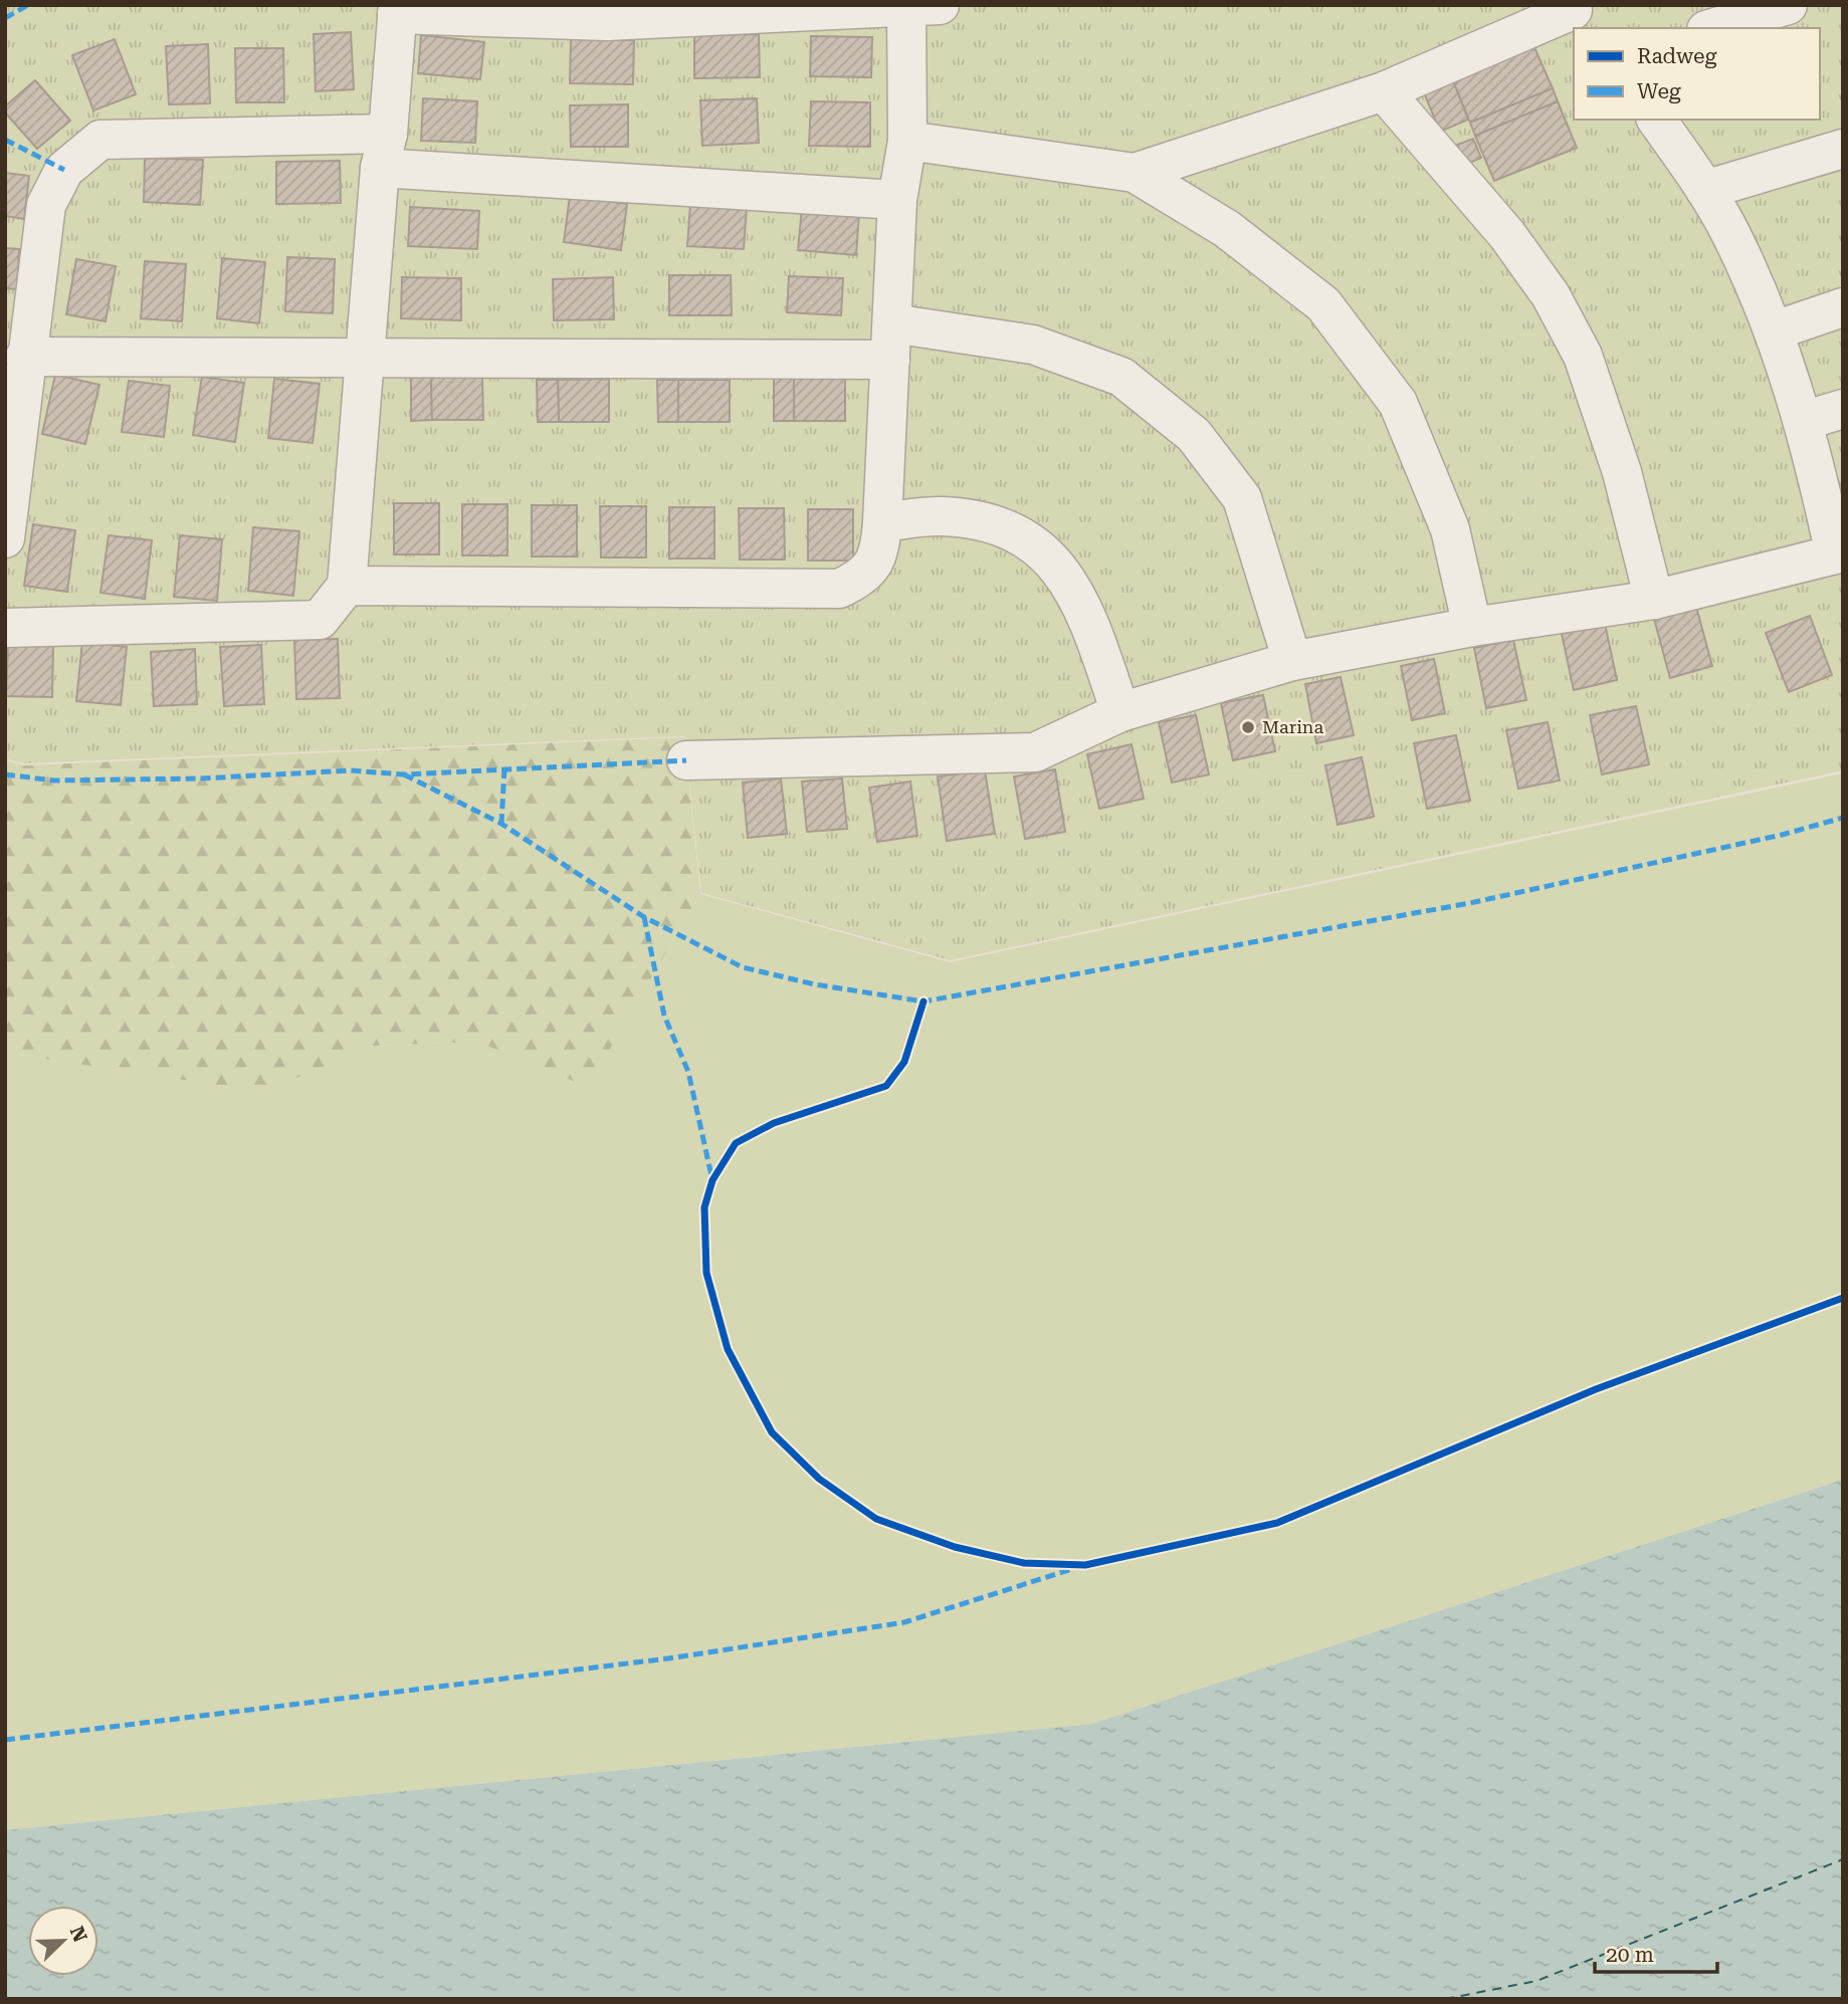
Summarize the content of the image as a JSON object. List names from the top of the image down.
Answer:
{
  "places": ["Marina"],
  "legend": ["Radweg", "Weg"],
  "scale_bar": "20 m",
  "north": "top right"
}
